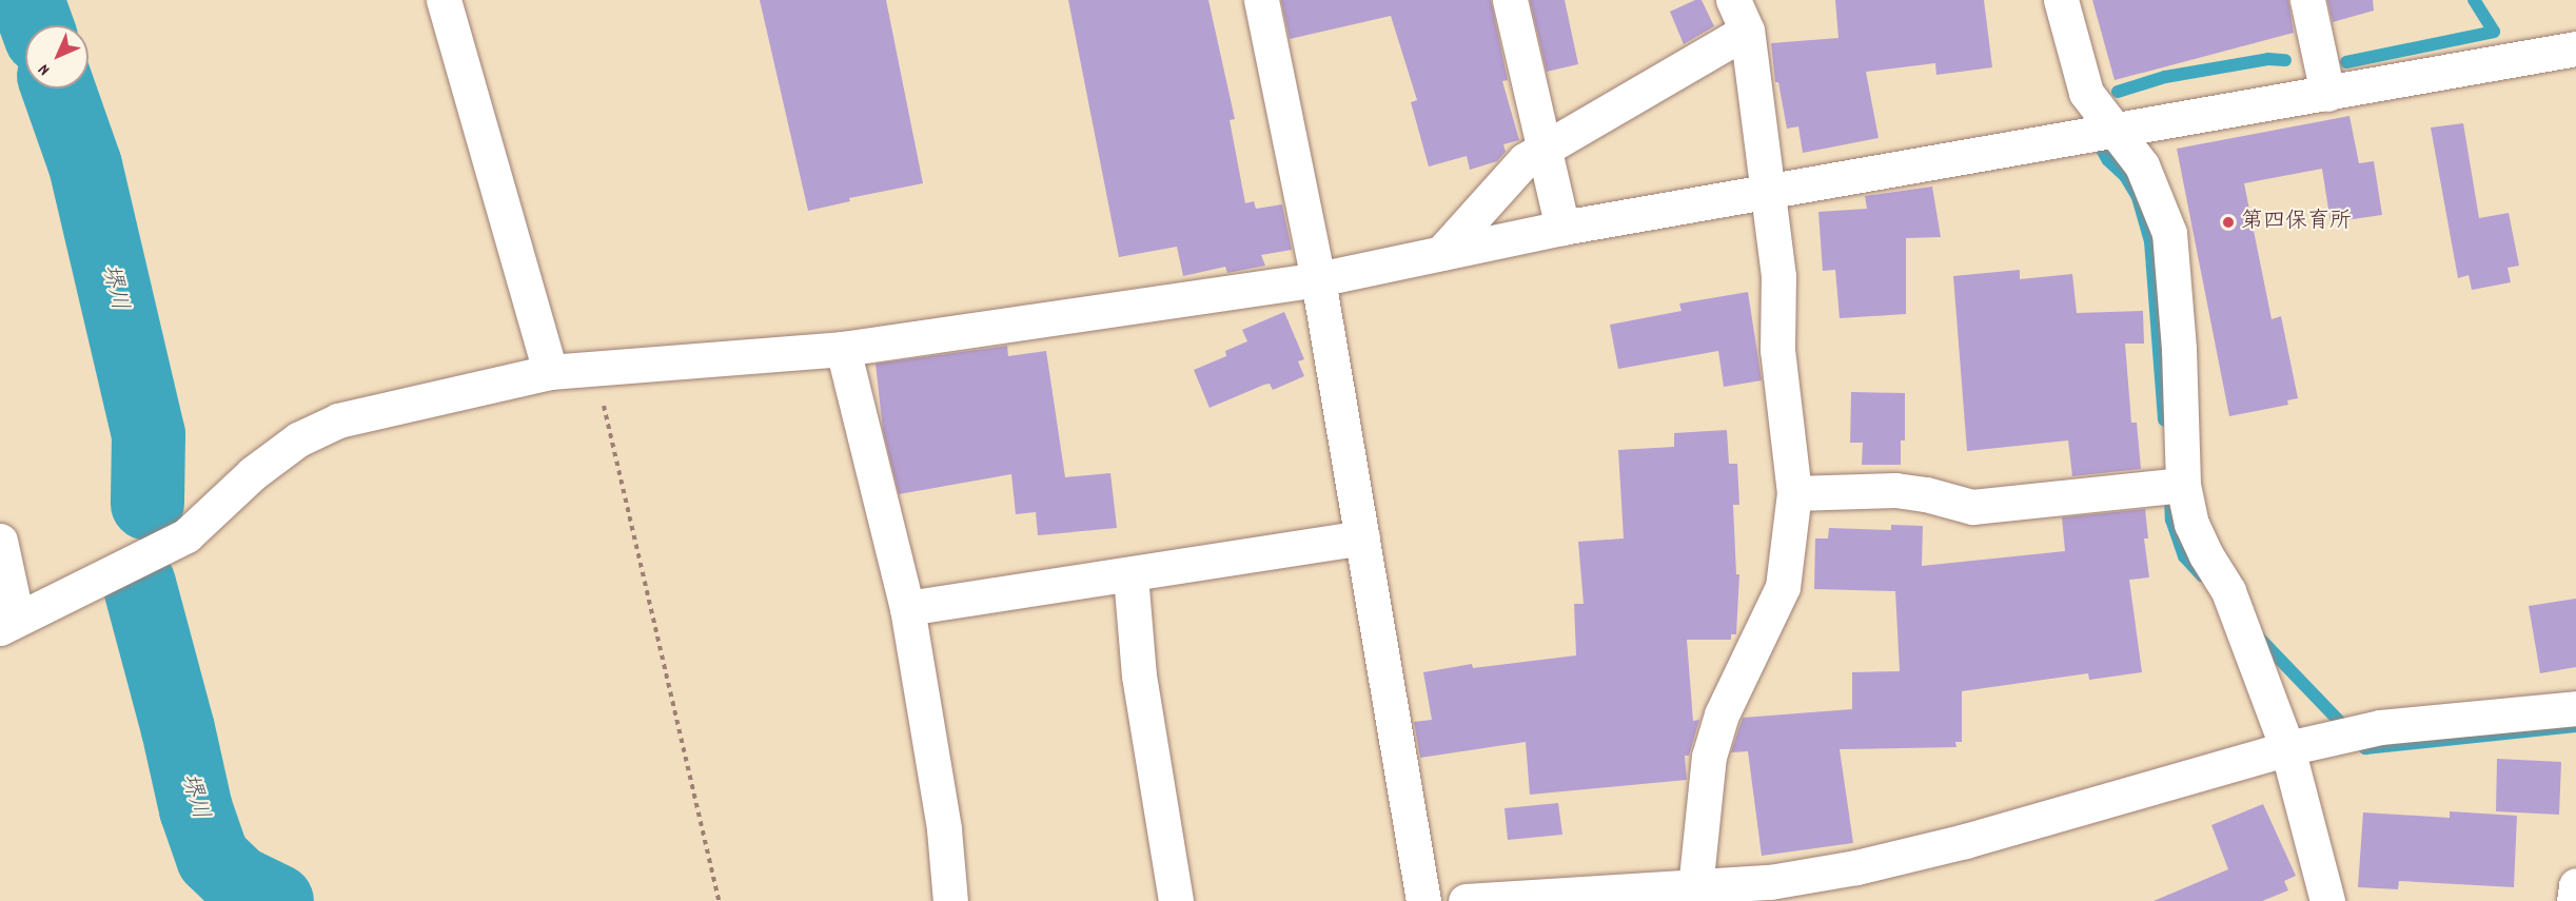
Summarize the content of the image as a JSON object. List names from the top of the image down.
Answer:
{
  "water": ["堺川"],
  "places": ["第四保育所"],
  "north": "bottom left"
}
